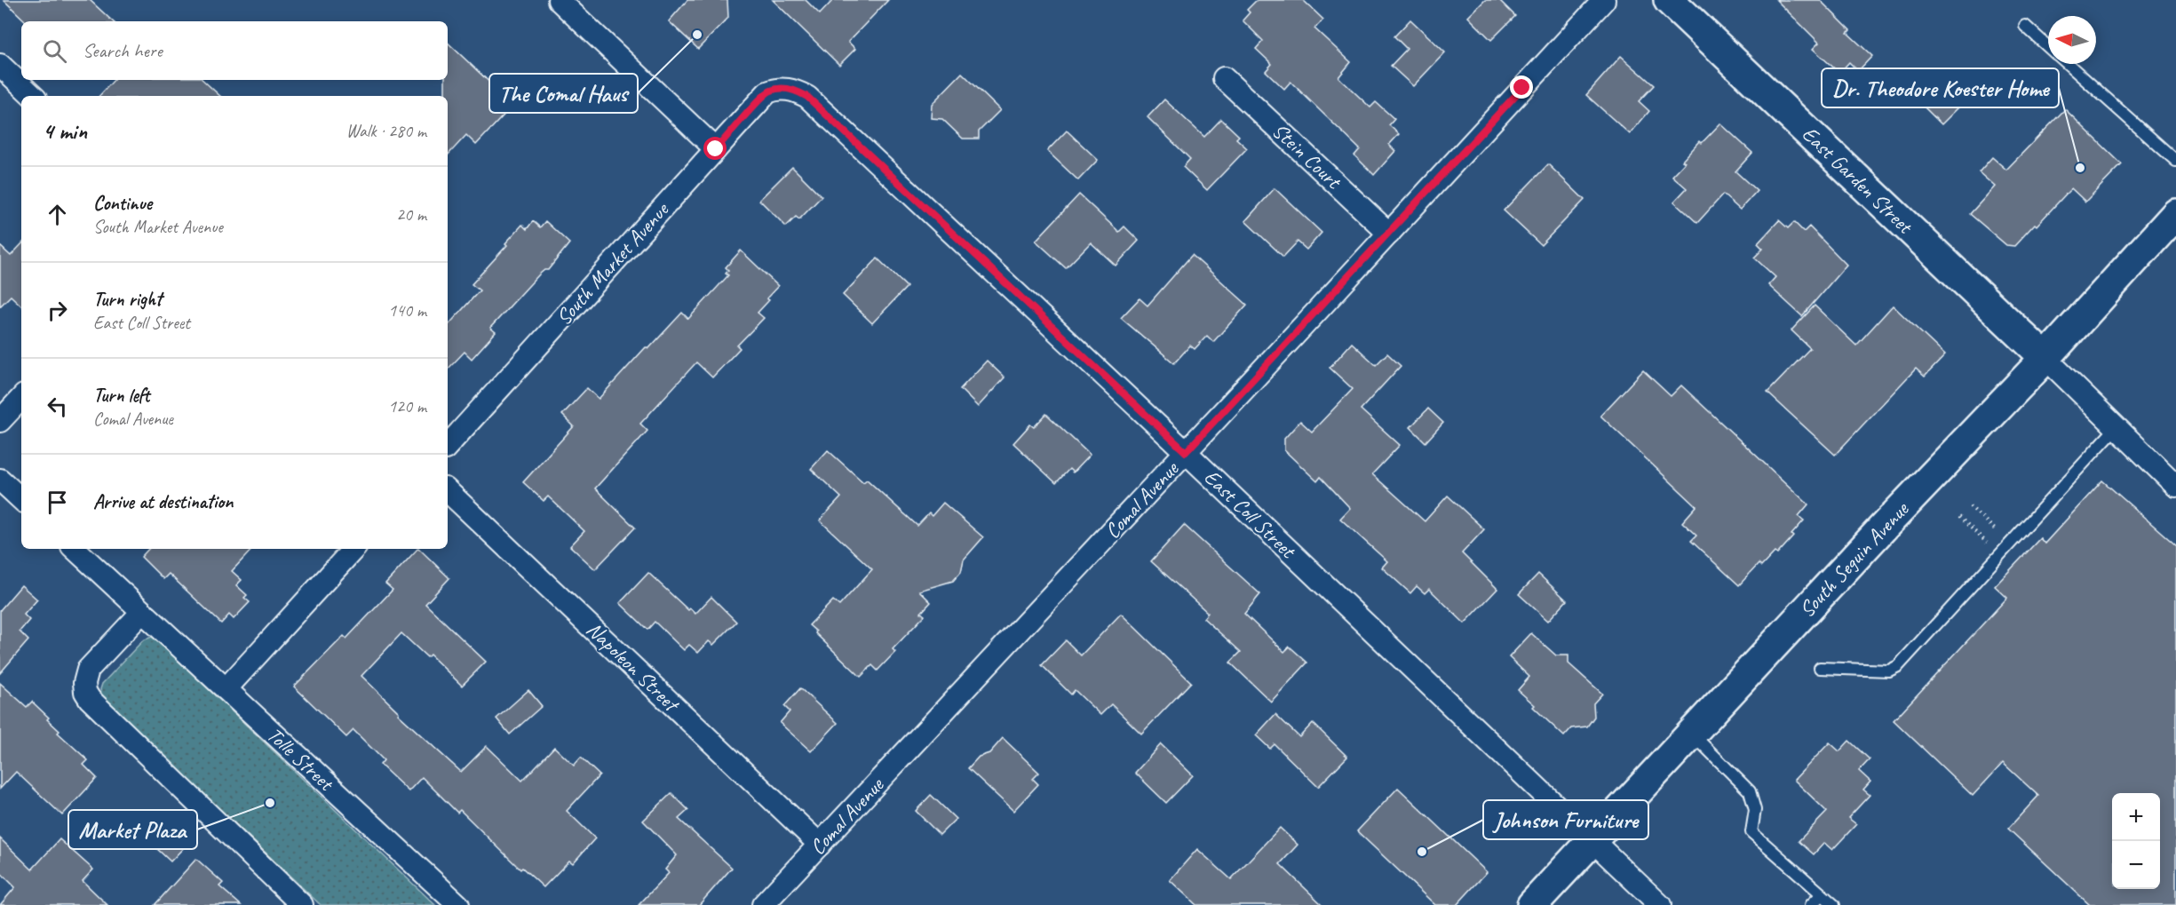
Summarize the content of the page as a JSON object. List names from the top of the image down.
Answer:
{
  "streets": {
    "main road": ["East Garden Street", "South Seguin Avenue"],
    "street": [
      "Stein Court",
      "South Market Avenue",
      "Comal Avenue",
      "East Coll Street",
      "Napoleon Street",
      "Tolle Street"
    ]
  },
  "crossings": [
    ["Stein Court", "Comal Avenue"],
    ["East Garden Street", "South Seguin Avenue"],
    ["South Market Avenue", "East Coll Street"],
    ["Comal Avenue", "East Coll Street"],
    ["Comal Avenue", "Napoleon Street"],
    ["East Coll Street", "South Seguin Avenue"]
  ],
  "places": [
    "The Comal Haus",
    "Dr. Theodore Koester Home",
    "Market Plaza",
    "Johnson Furniture"
  ],
  "north": "left",
  "page": {
    "search": "Search here",
    "heading": ["4 min", "Walk · 280 m"],
    "list": [
      ["Continue", "South Market Avenue", "20 m"],
      ["Turn right", "East Coll Street", "140 m"],
      ["Turn left", "Comal Avenue", "120 m"],
      "Arrive at destination"
    ],
    "map_buttons": ["+", "−"]
  }
}
